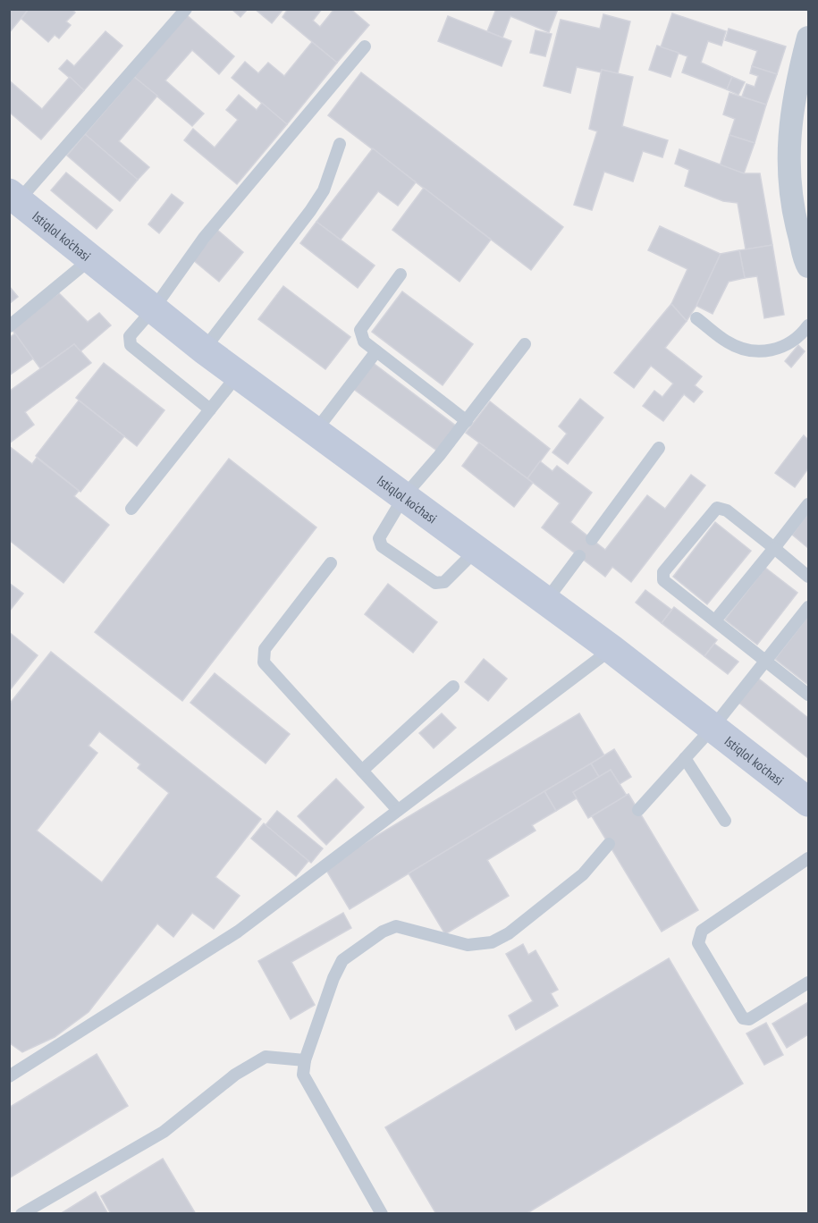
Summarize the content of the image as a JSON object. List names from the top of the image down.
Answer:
{
  "streets": {
    "main road": ["Istiqlol ko'chasi"]
  }
}
